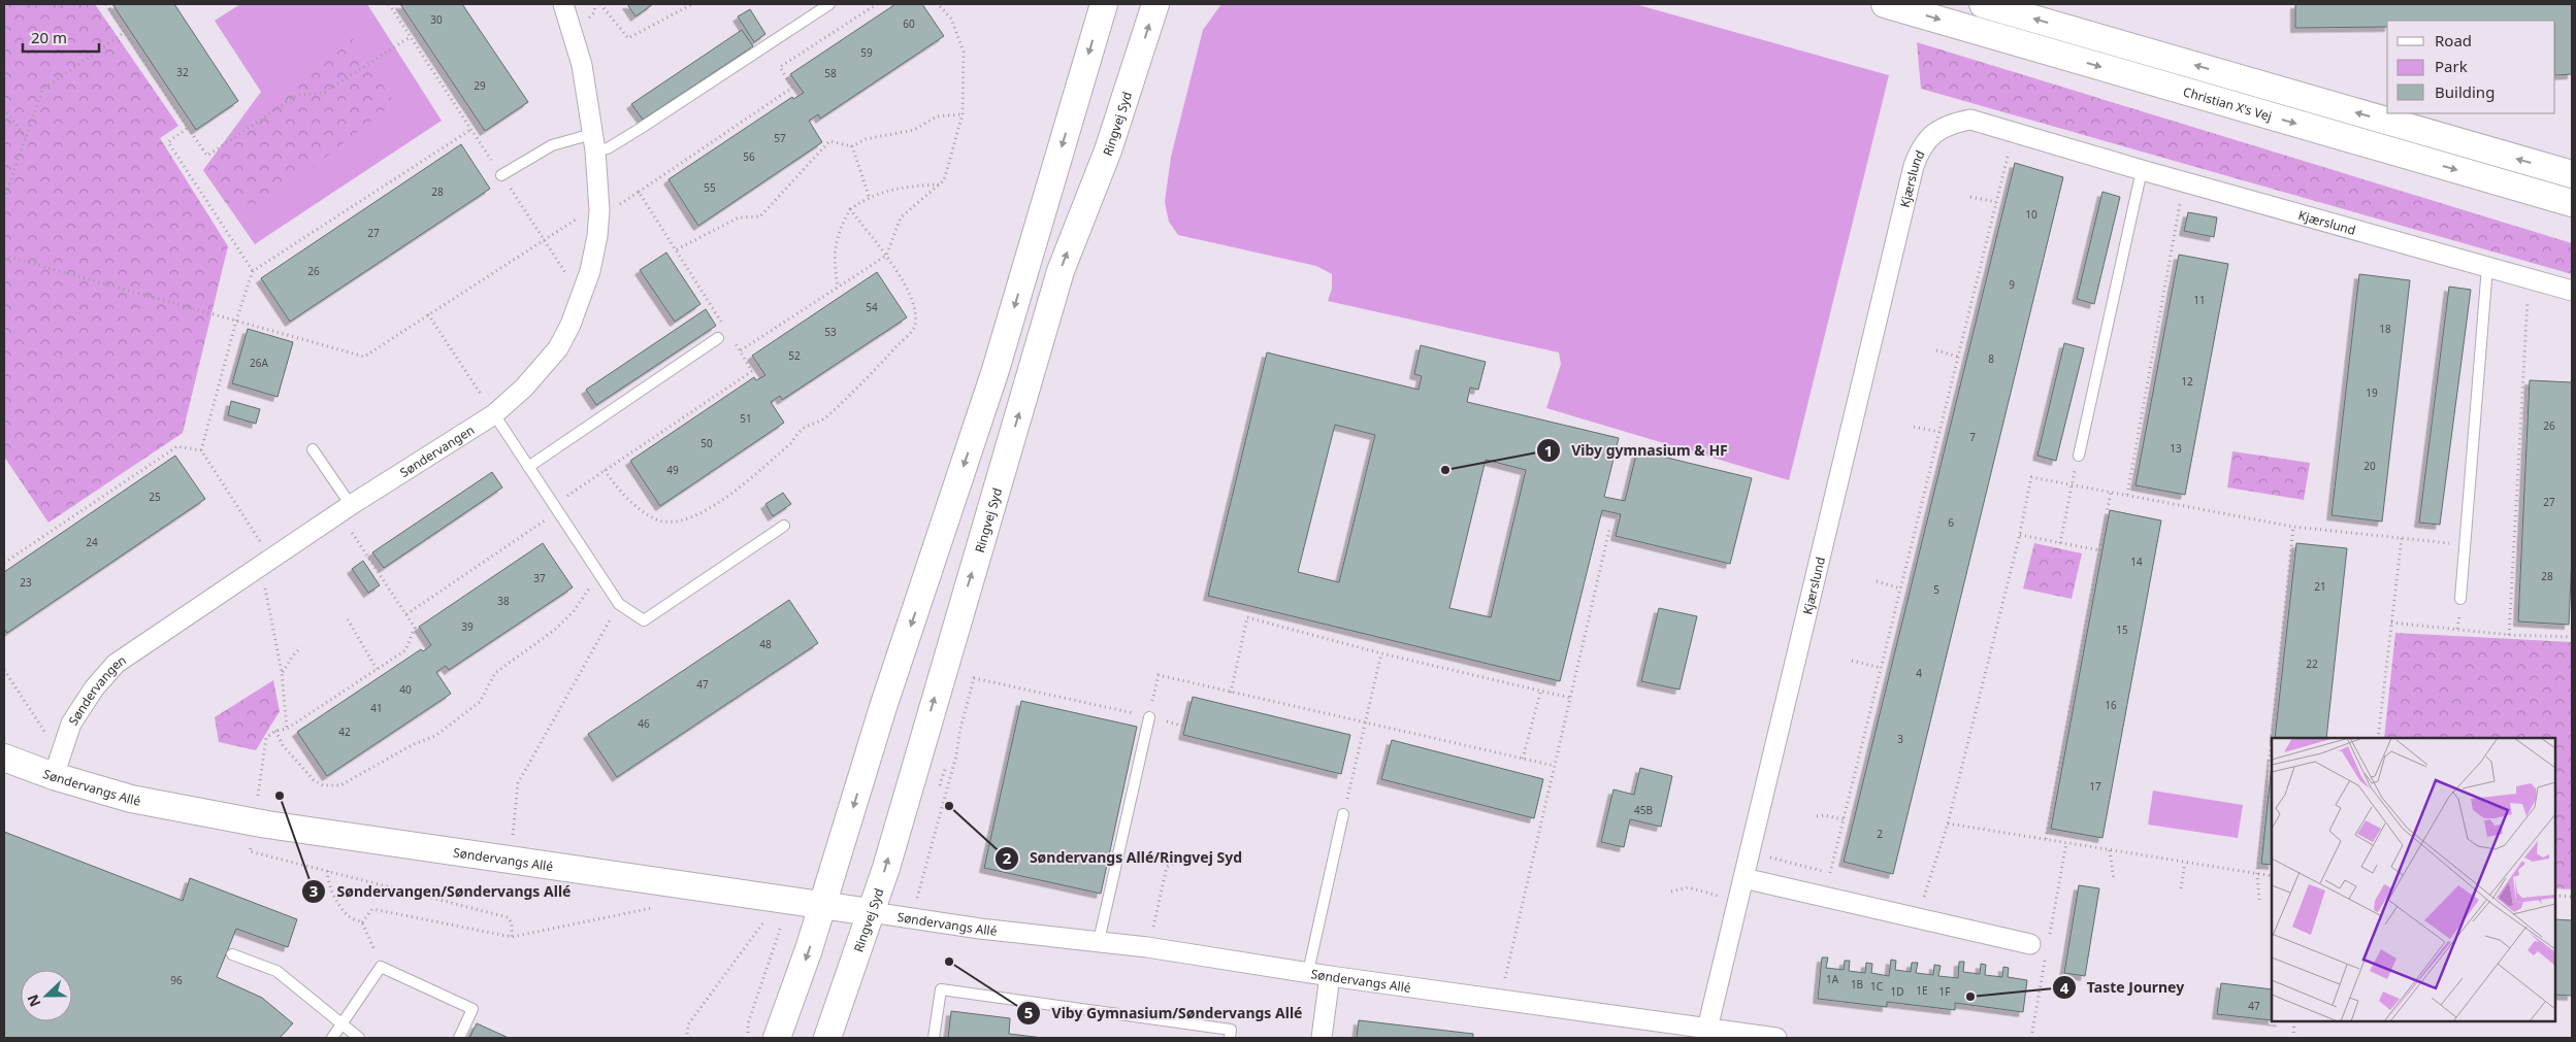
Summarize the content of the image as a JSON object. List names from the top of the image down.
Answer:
{
  "streets": {
    "main road": ["Christian X's Vej", "Ringvej Syd", "Søndervangs Allé"],
    "street": ["Kjærslund", "Søndervangen"]
  },
  "crossings": [
    ["Ringvej Syd", "Søndervangs Allé"],
    ["Kjærslund", "Søndervangs Allé"],
    ["Søndervangen", "Søndervangs Allé"]
  ],
  "places": [
    "Viby gymnasium & HF",
    "Søndervangen/Søndervangs Allé",
    "Søndervangs Allé/Ringvej Syd",
    "Viby Gymnasium/Søndervangs Allé",
    "Taste Journey"
  ],
  "house_numbers": [
    "30",
    "60",
    "59",
    "32",
    "58",
    "29",
    "57",
    "56",
    "55",
    "28",
    "10",
    "27",
    "26",
    "9",
    "11",
    "54",
    "18",
    "53",
    "52",
    "8",
    "26A",
    "12",
    "19",
    "51",
    "26",
    "7",
    "50",
    "13",
    "20",
    "49",
    "25",
    "27",
    "6",
    "24",
    "14",
    "28",
    "37",
    "23",
    "21",
    "5",
    "38",
    "39",
    "15",
    "48",
    "22",
    "4",
    "47",
    "40",
    "16",
    "41",
    "46",
    "42",
    "3",
    "17",
    "45B",
    "2",
    "1A",
    "96",
    "1B",
    "1C",
    "1E",
    "1D",
    "1F",
    "47"
  ],
  "legend": ["Road", "Park", "Building"],
  "scale_bar": "20 m",
  "north": "left"
}
